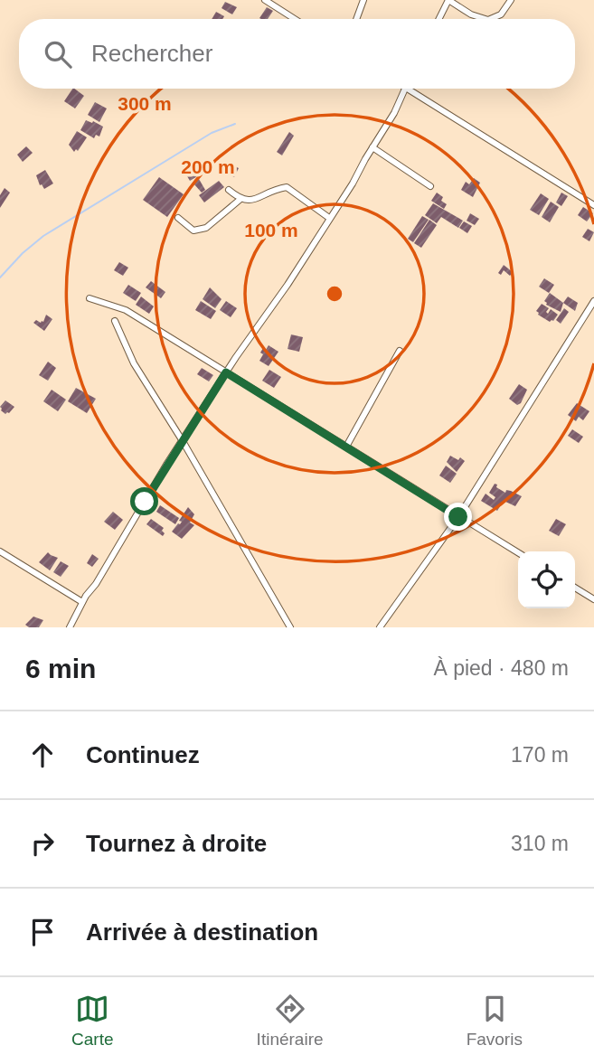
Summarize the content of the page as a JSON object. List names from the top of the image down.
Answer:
{
  "page": {
    "search": "Rechercher",
    "heading": ["6 min", "À pied · 480 m"],
    "list": [
      ["Continuez", "170 m"],
      ["Tournez à droite", "310 m"],
      "Arrivée à destination"
    ],
    "nav": ["Carte", "Itinéraire", "Favoris"]
  },
  "rings": ["300 m", "200 m", "100 m"]
}
